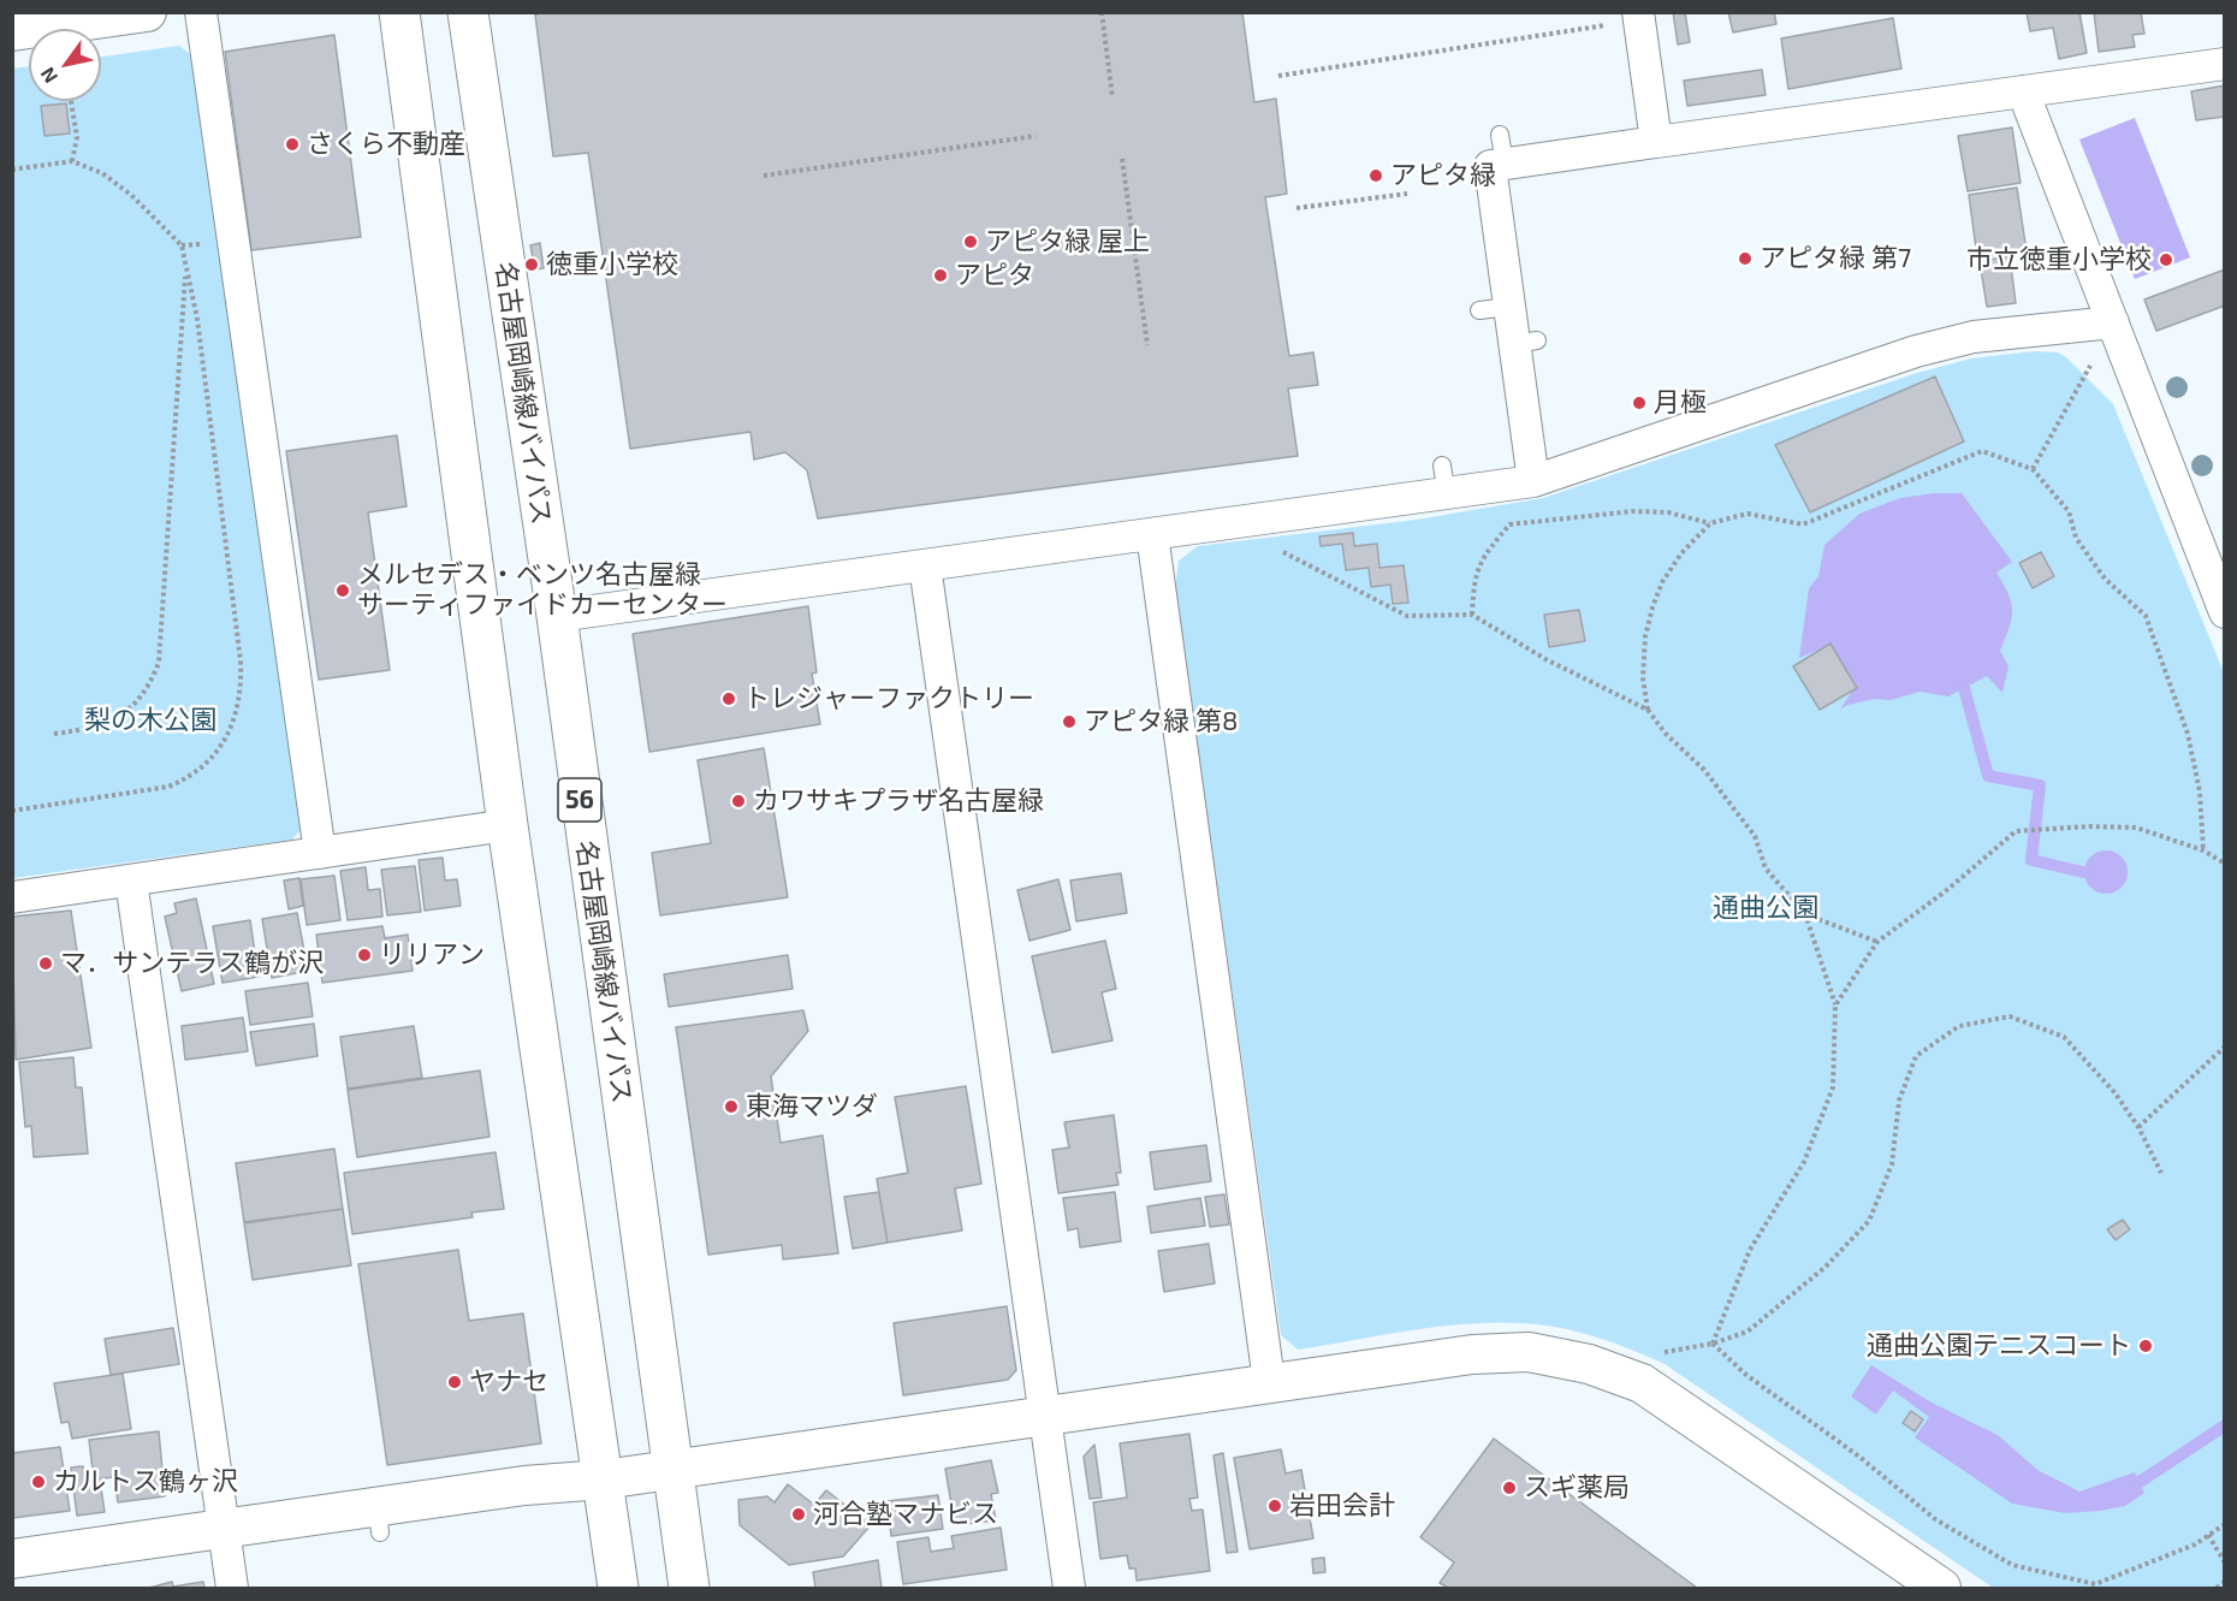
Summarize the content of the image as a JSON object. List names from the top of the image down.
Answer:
{
  "streets": {
    "main road": ["名古屋岡崎線バイパス", "56"]
  },
  "parks": ["梨の木公園", "通曲公園"],
  "places": [
    "さくら不動産",
    "アピタ緑",
    "アピタ緑 屋上",
    "アピタ緑 第7",
    "市立徳重小学校",
    "徳重小学校",
    "アピタ",
    "月極",
    "メルセデス・ベンツ名古屋緑 サーティファイドカーセンター",
    "トレジャーファクトリー",
    "アピタ緑 第8",
    "カワサキプラザ名古屋緑",
    "リリアン",
    "マ．サンテラス鶴が沢",
    "東海マツダ",
    "通曲公園テニスコート",
    "ヤナセ",
    "カルトス鶴ヶ沢",
    "スギ薬局",
    "岩田会計",
    "河合塾マナビス"
  ],
  "north": "bottom left"
}
